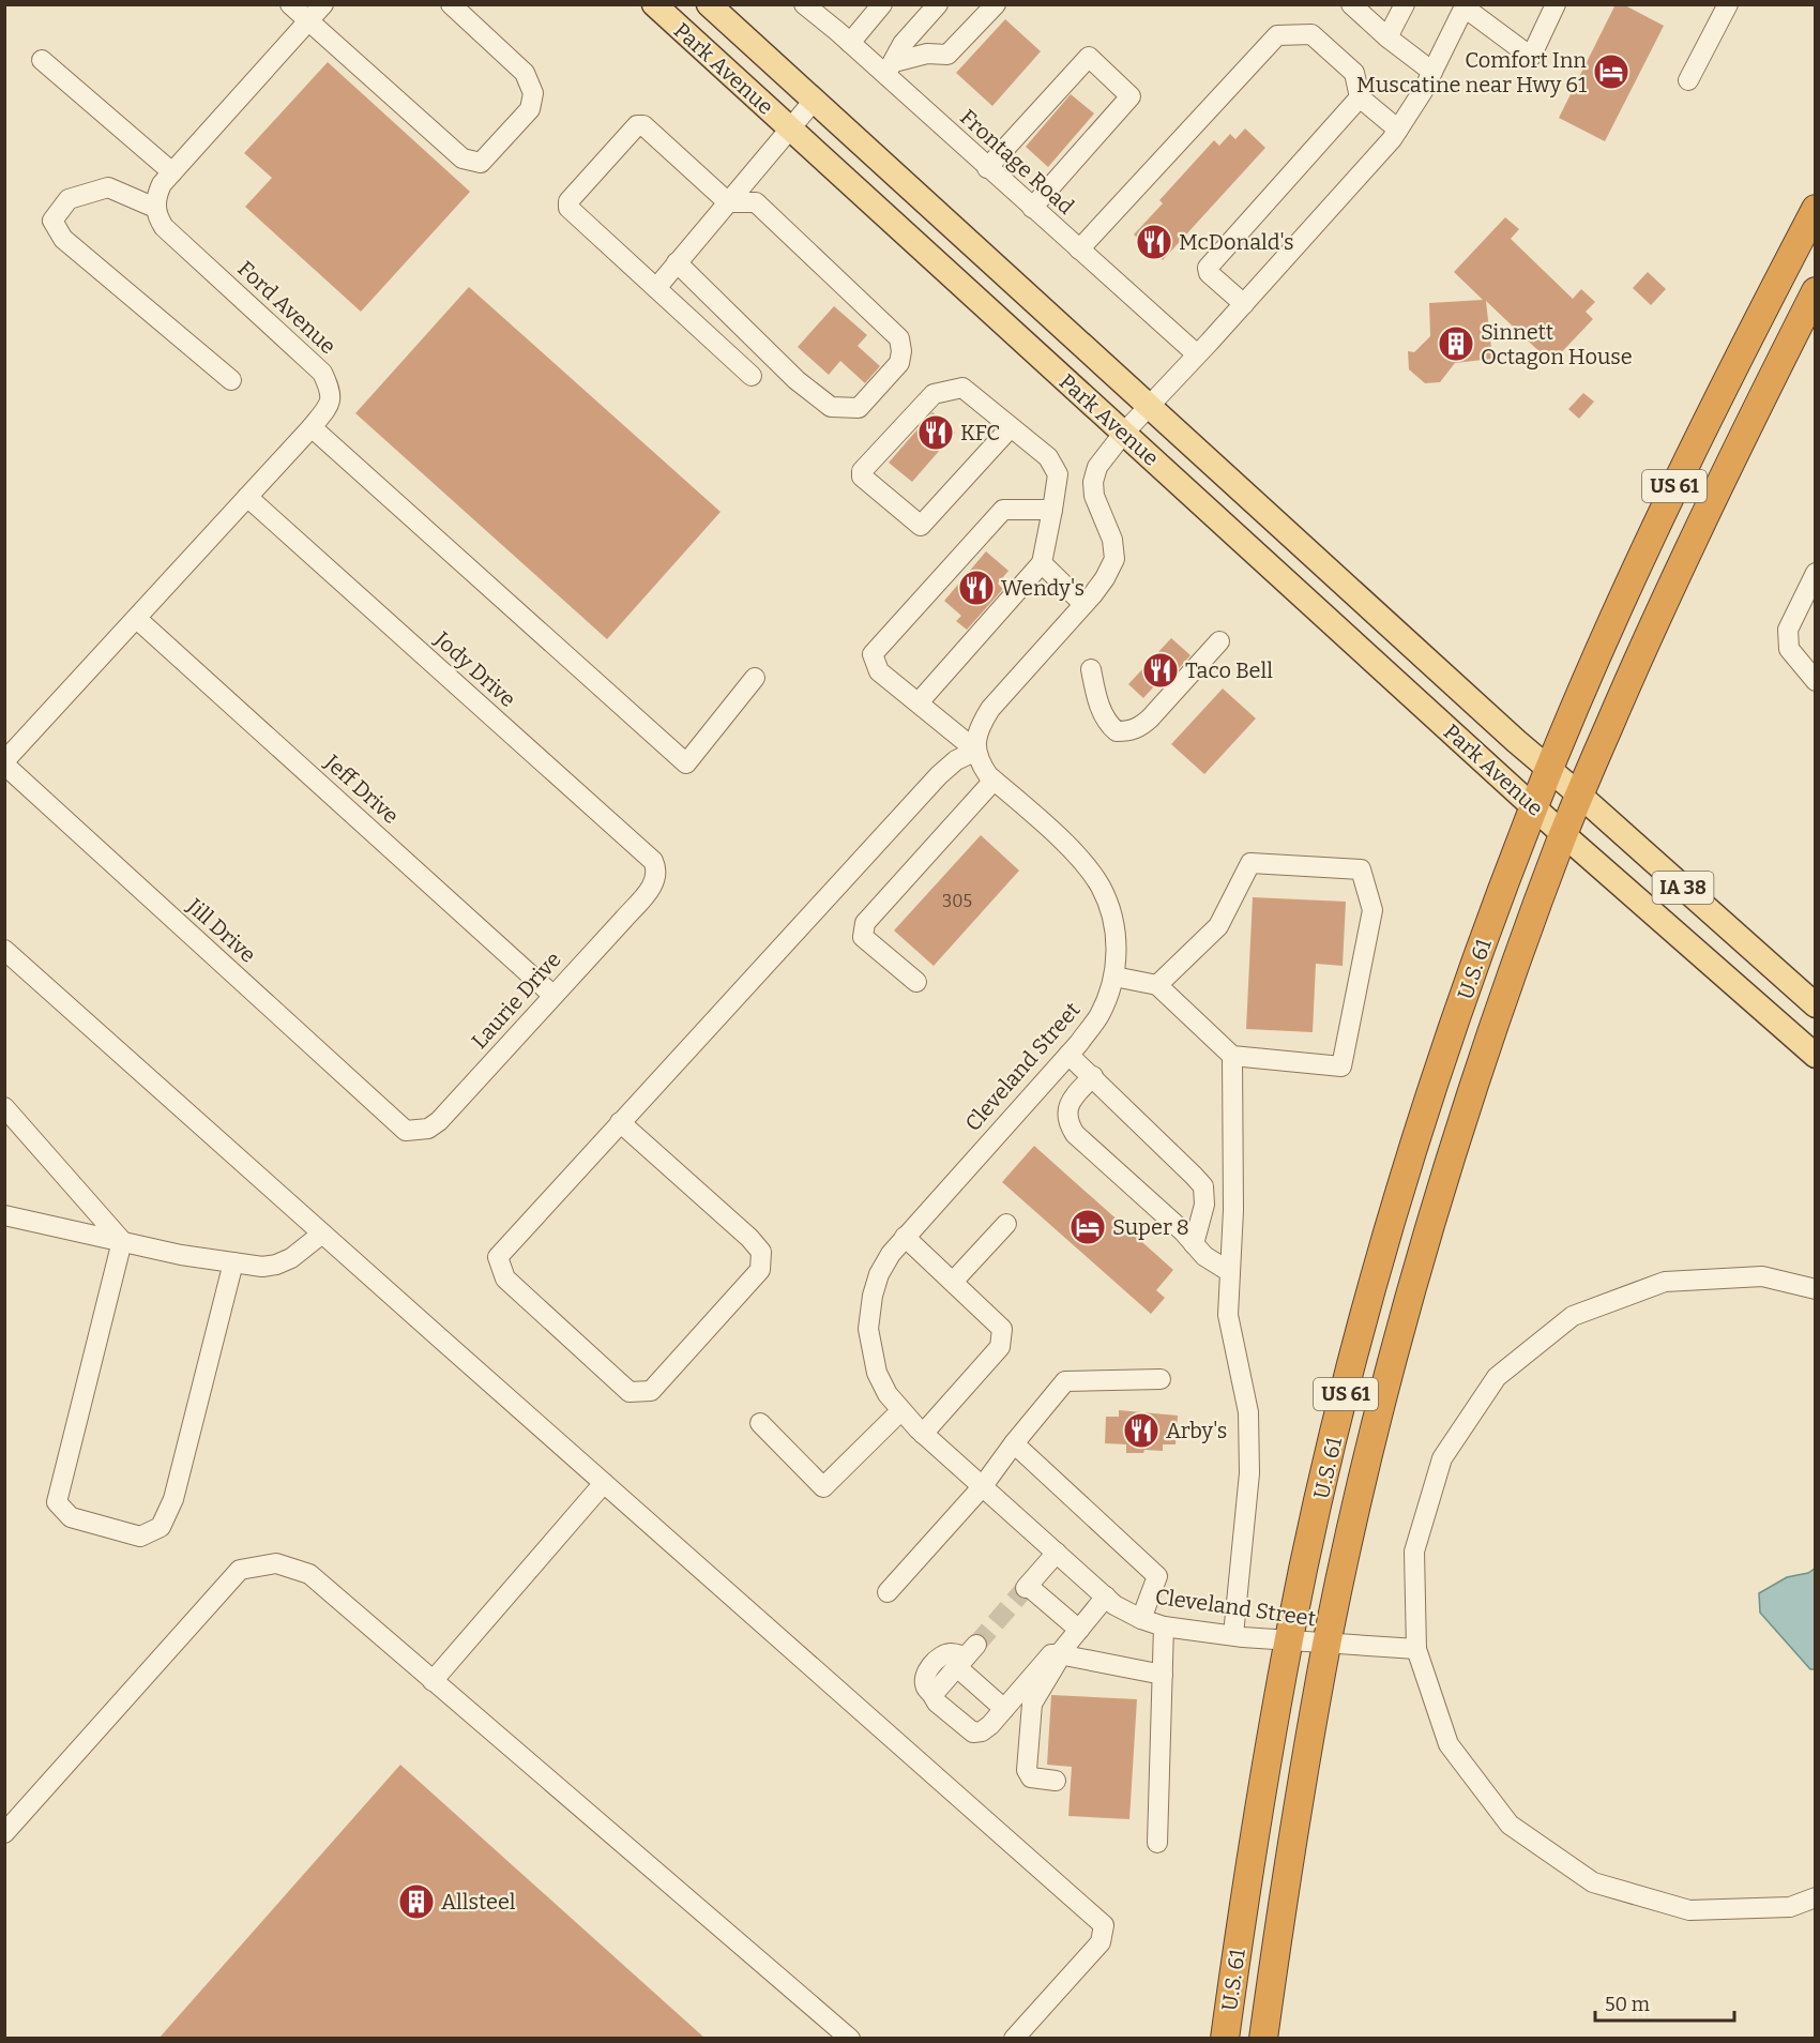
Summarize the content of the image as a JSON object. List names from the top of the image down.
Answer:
{
  "streets": {
    "highway": ["US 61", "U.S. 61"],
    "main road": ["Park Avenue", "IA 38"],
    "street": [
      "Frontage Road",
      "Ford Avenue",
      "Jody Drive",
      "Jeff Drive",
      "Jill Drive",
      "Laurie Drive",
      "Cleveland Street"
    ]
  },
  "crossings": [
    ["Park Avenue", "US 61"],
    ["Park Avenue", "IA 38"],
    ["Park Avenue", "U.S. 61"],
    ["Ford Avenue", "Jody Drive"],
    ["Ford Avenue", "Jeff Drive"],
    ["Ford Avenue", "Jill Drive"],
    ["US 61", "IA 38"],
    ["US 61", "U.S. 61"],
    ["Jody Drive", "Laurie Drive"],
    ["Jeff Drive", "Laurie Drive"],
    ["IA 38", "U.S. 61"],
    ["Jill Drive", "Laurie Drive"],
    ["U.S. 61", "Cleveland Street"]
  ],
  "places": {
    "hotel": ["Comfort Inn Muscatine near Hwy 61", "Super 8"],
    "restaurant": [
      "McDonald's",
      "KFC",
      "Wendy's",
      "Taco Bell",
      "Arby's"
    ],
    "building": ["Sinnett Octagon House", "Allsteel"]
  },
  "house_numbers": ["305"],
  "scale_bar": "50 m"
}
